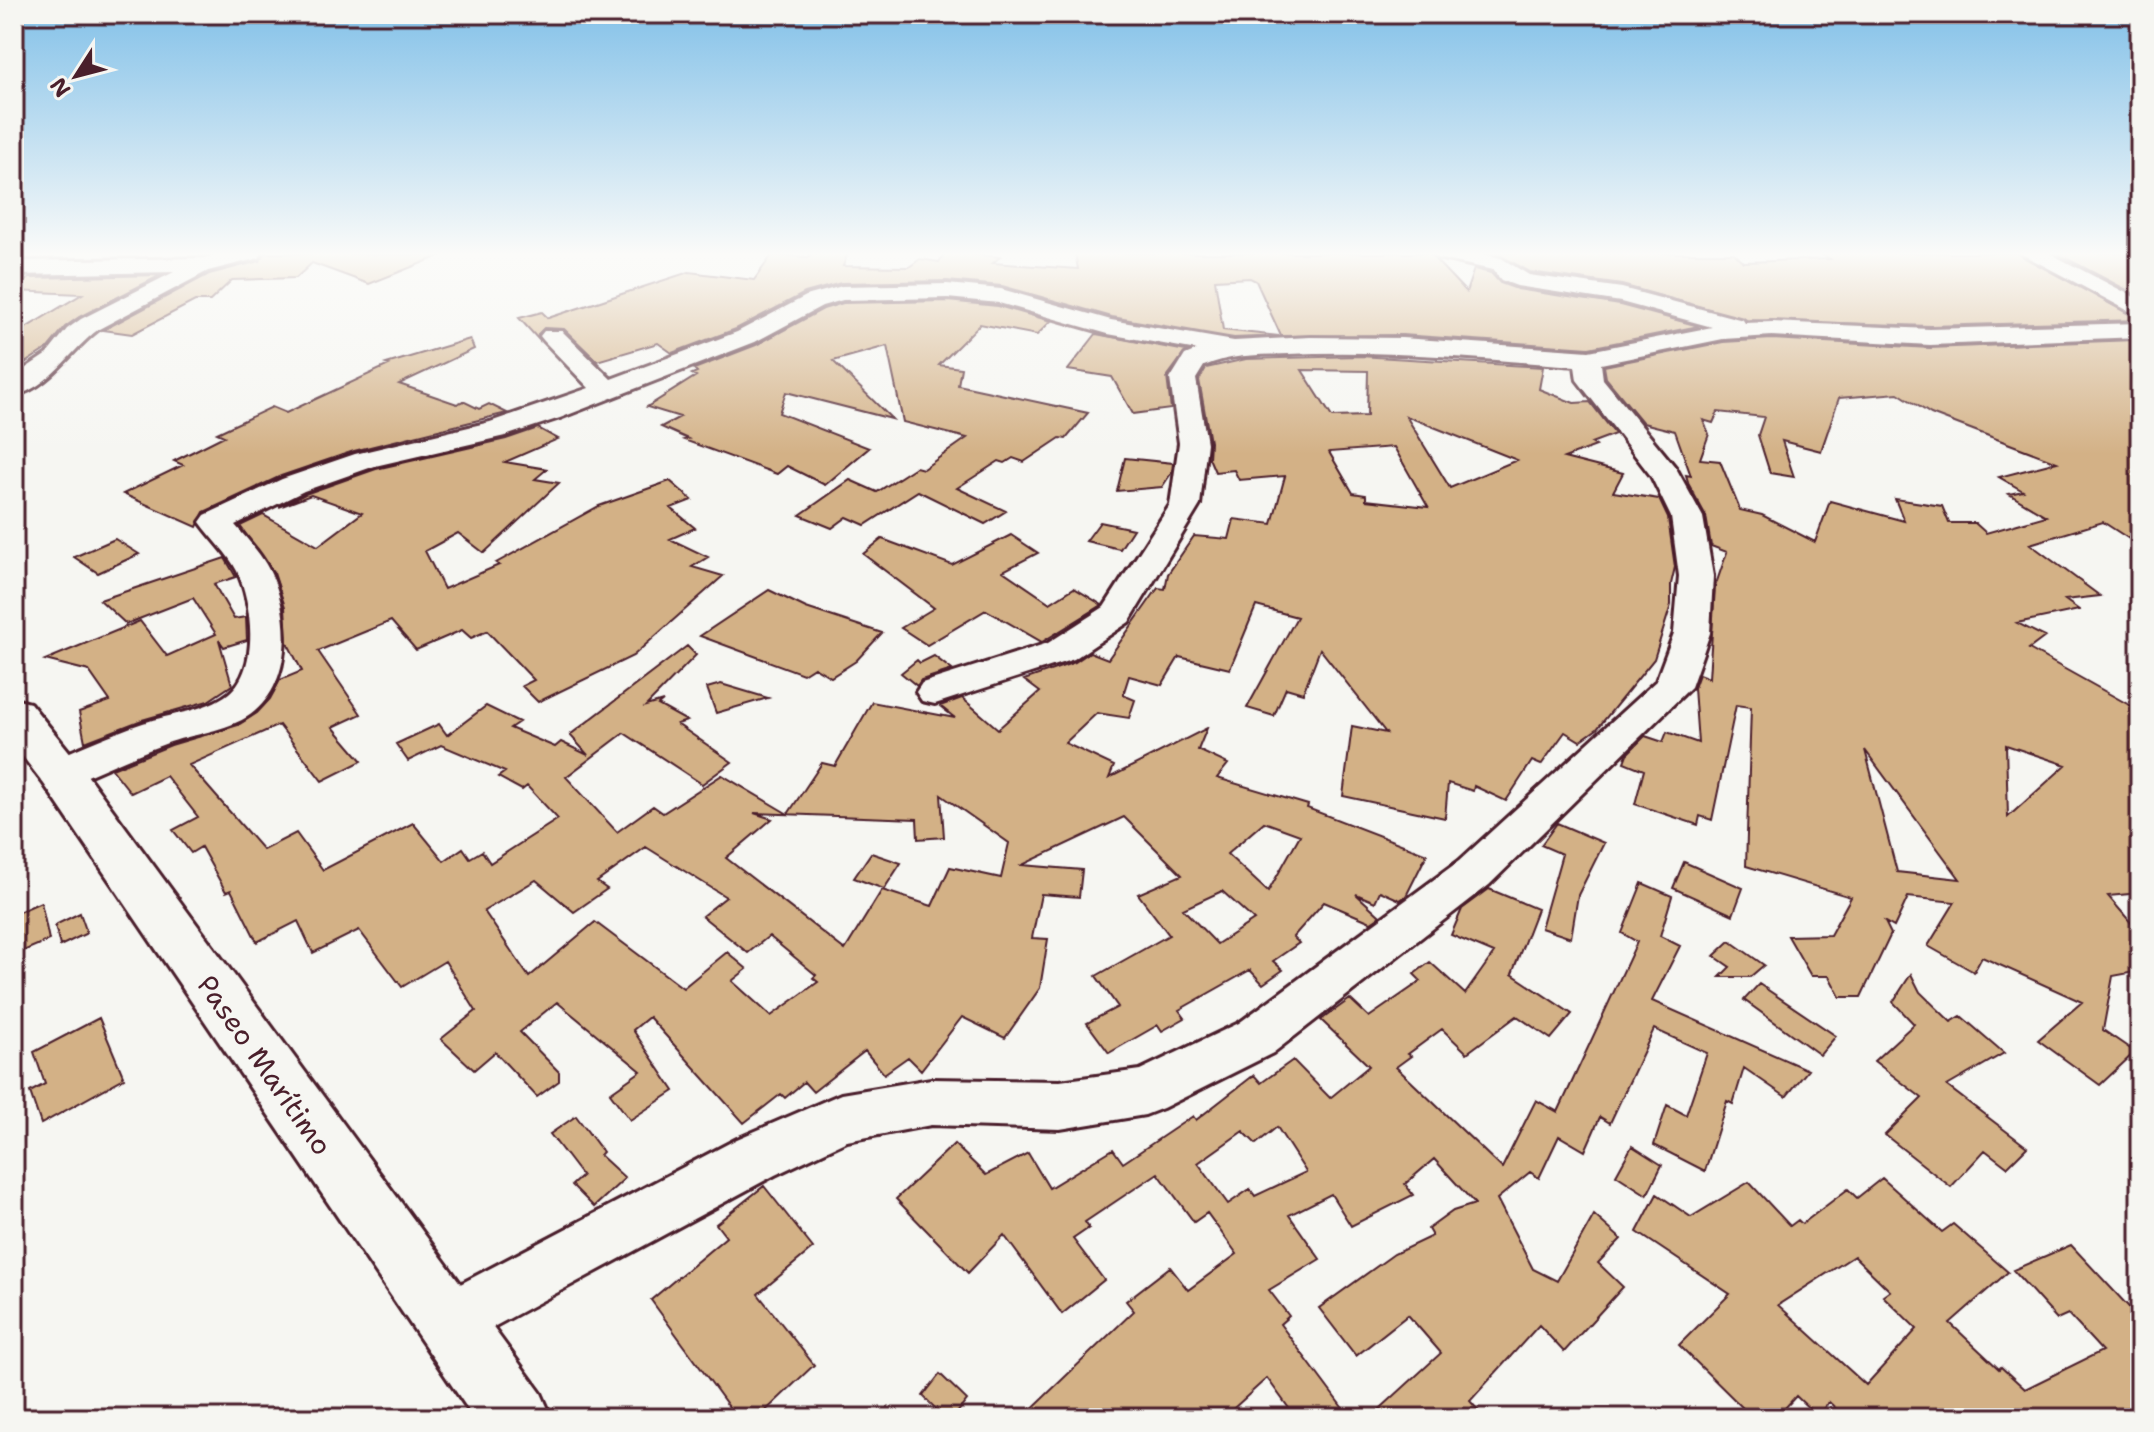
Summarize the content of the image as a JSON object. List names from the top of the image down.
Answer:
{
  "streets": {
    "main road": ["Paseo Marítimo"]
  },
  "north": "bottom left"
}
